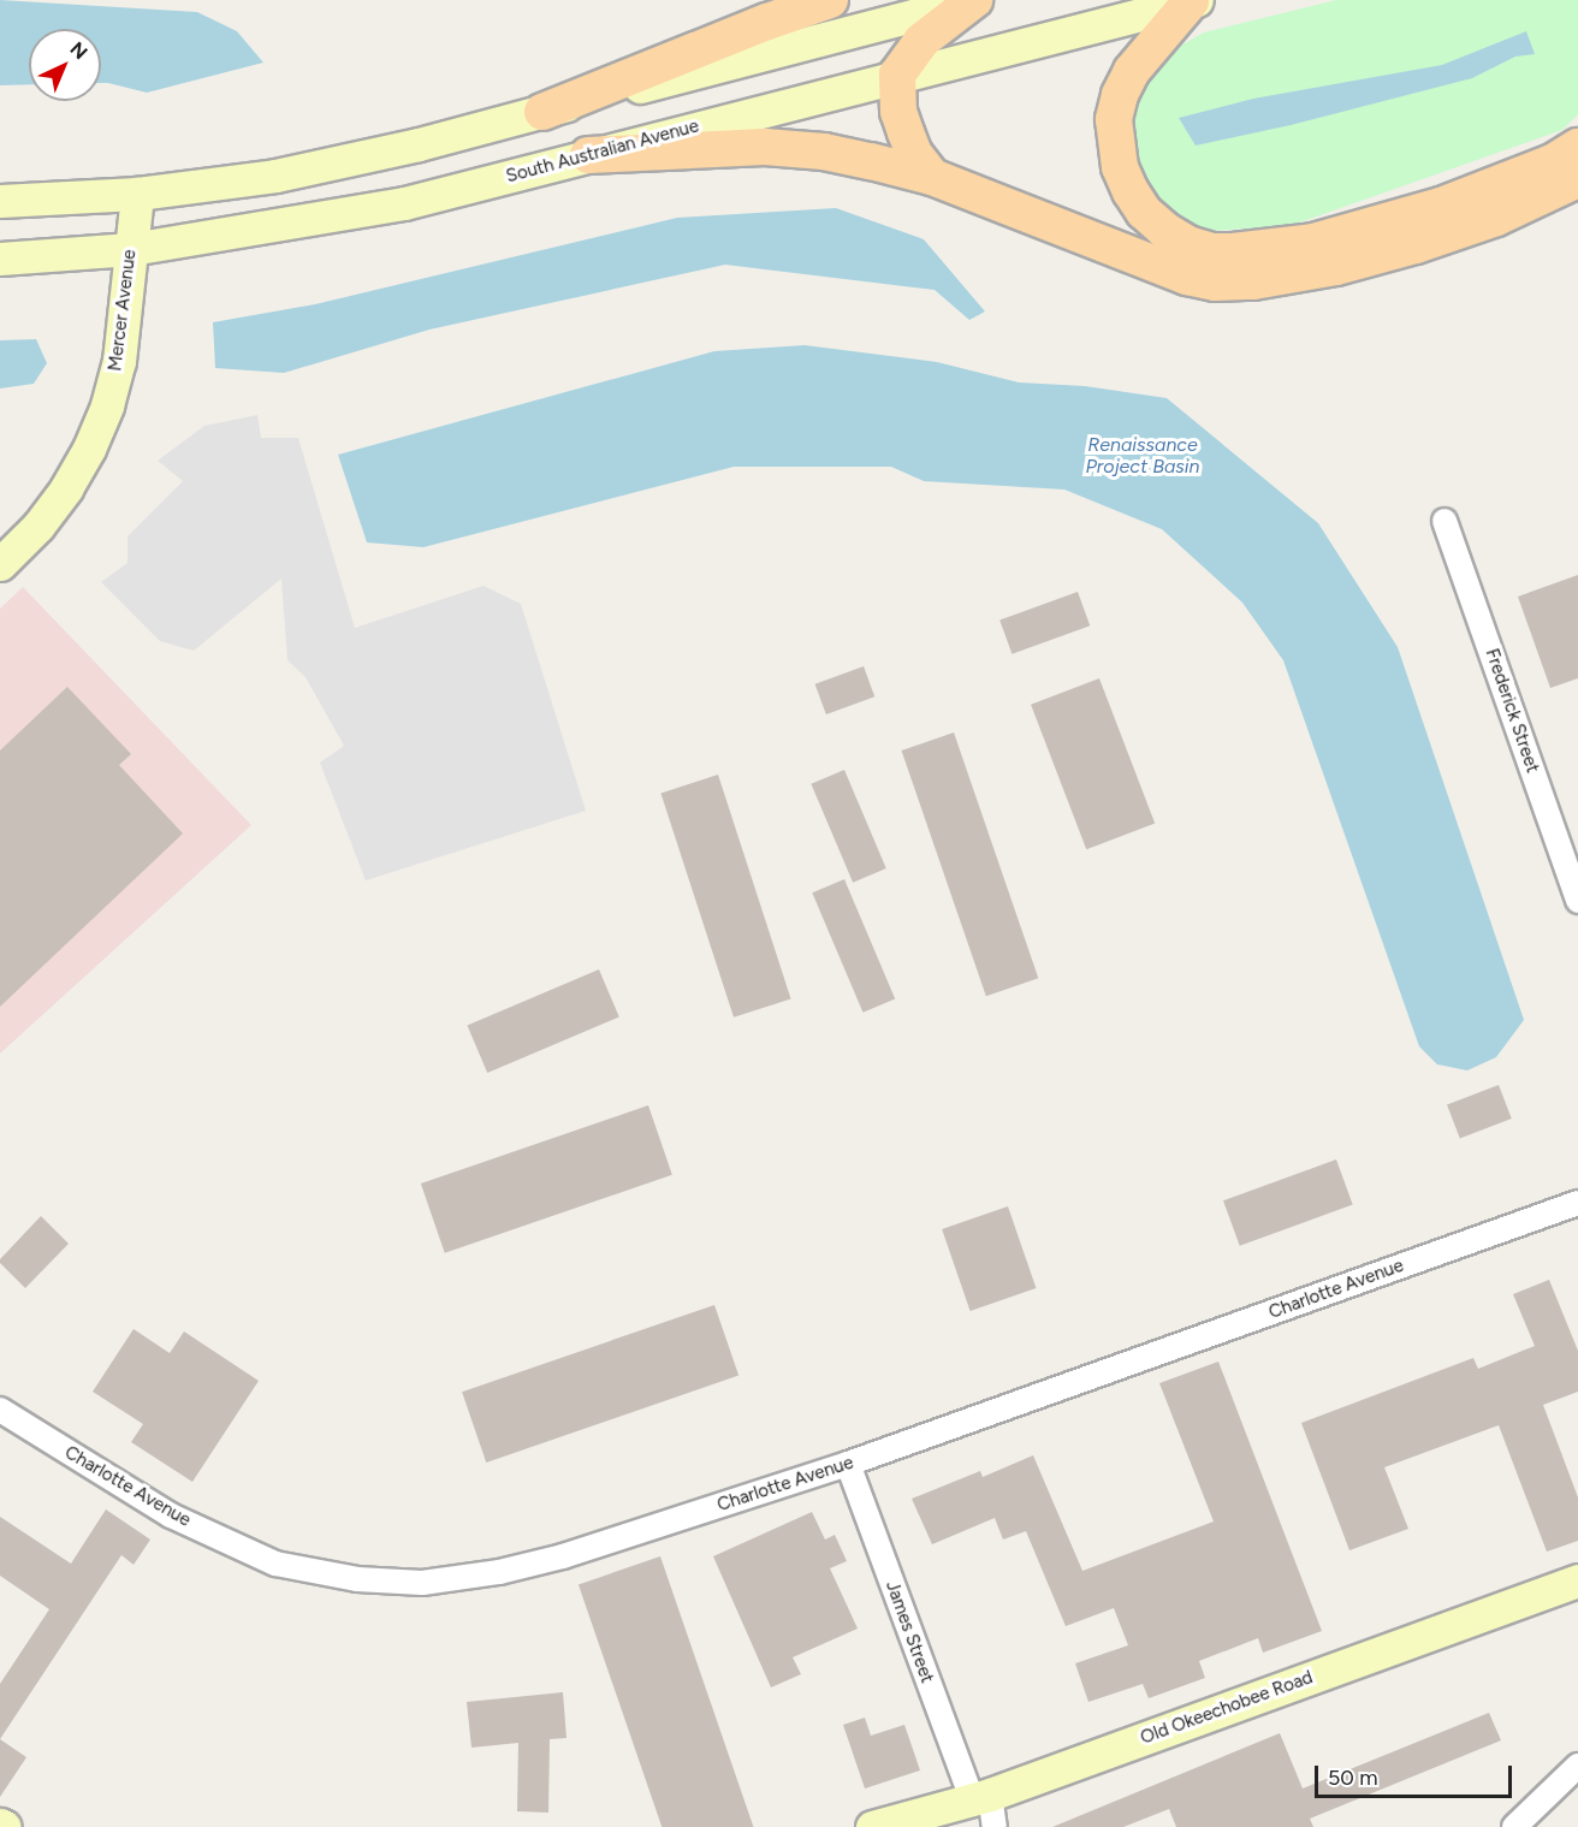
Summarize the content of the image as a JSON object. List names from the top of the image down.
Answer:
{
  "streets": {
    "main road": ["South Australian Avenue", "Mercer Avenue", "Old Okeechobee Road"],
    "street": ["Frederick Street", "Charlotte Avenue", "James Street"]
  },
  "crossings": [
    ["South Australian Avenue", "Mercer Avenue"],
    ["Charlotte Avenue", "James Street"],
    ["James Street", "Old Okeechobee Road"]
  ],
  "water": ["Renaissance Project Basin"],
  "scale_bar": "50 m",
  "north": "top right"
}
